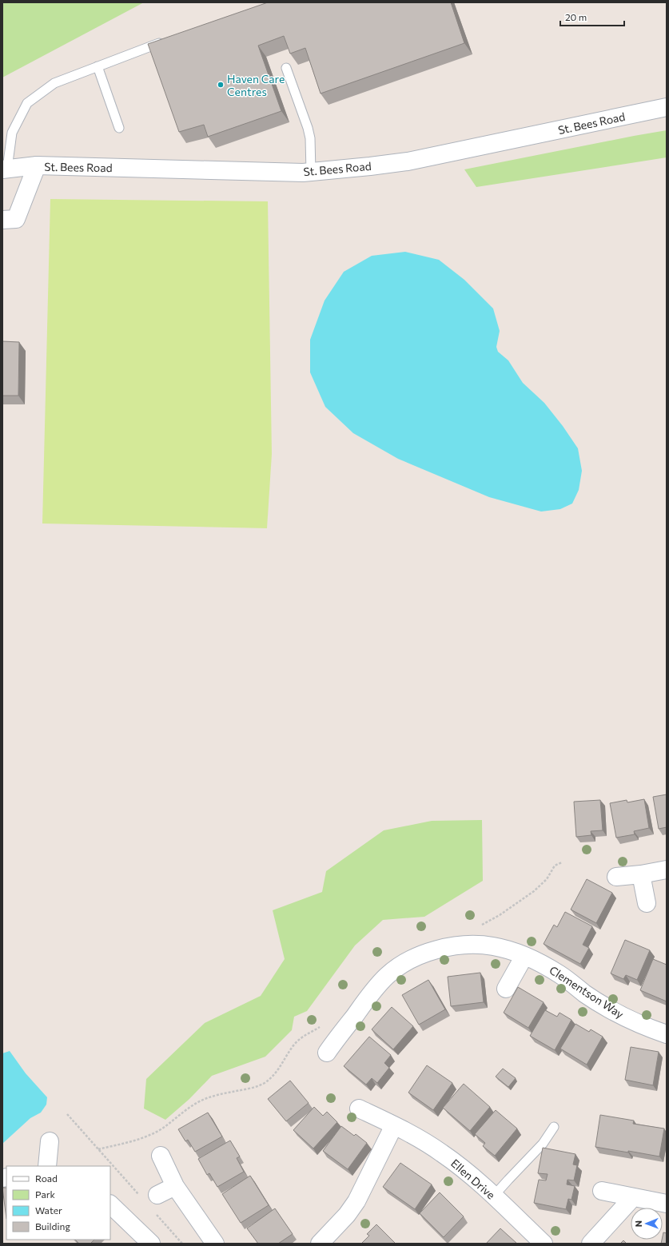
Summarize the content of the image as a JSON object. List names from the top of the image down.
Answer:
{
  "streets": {
    "street": ["St. Bees Road", "Clementson Way", "Ellen Drive"]
  },
  "places": ["Haven Care Centres"],
  "legend": [
    "Road",
    "Park",
    "Water",
    "Building"
  ],
  "scale_bar": "20 m",
  "north": "left"
}
